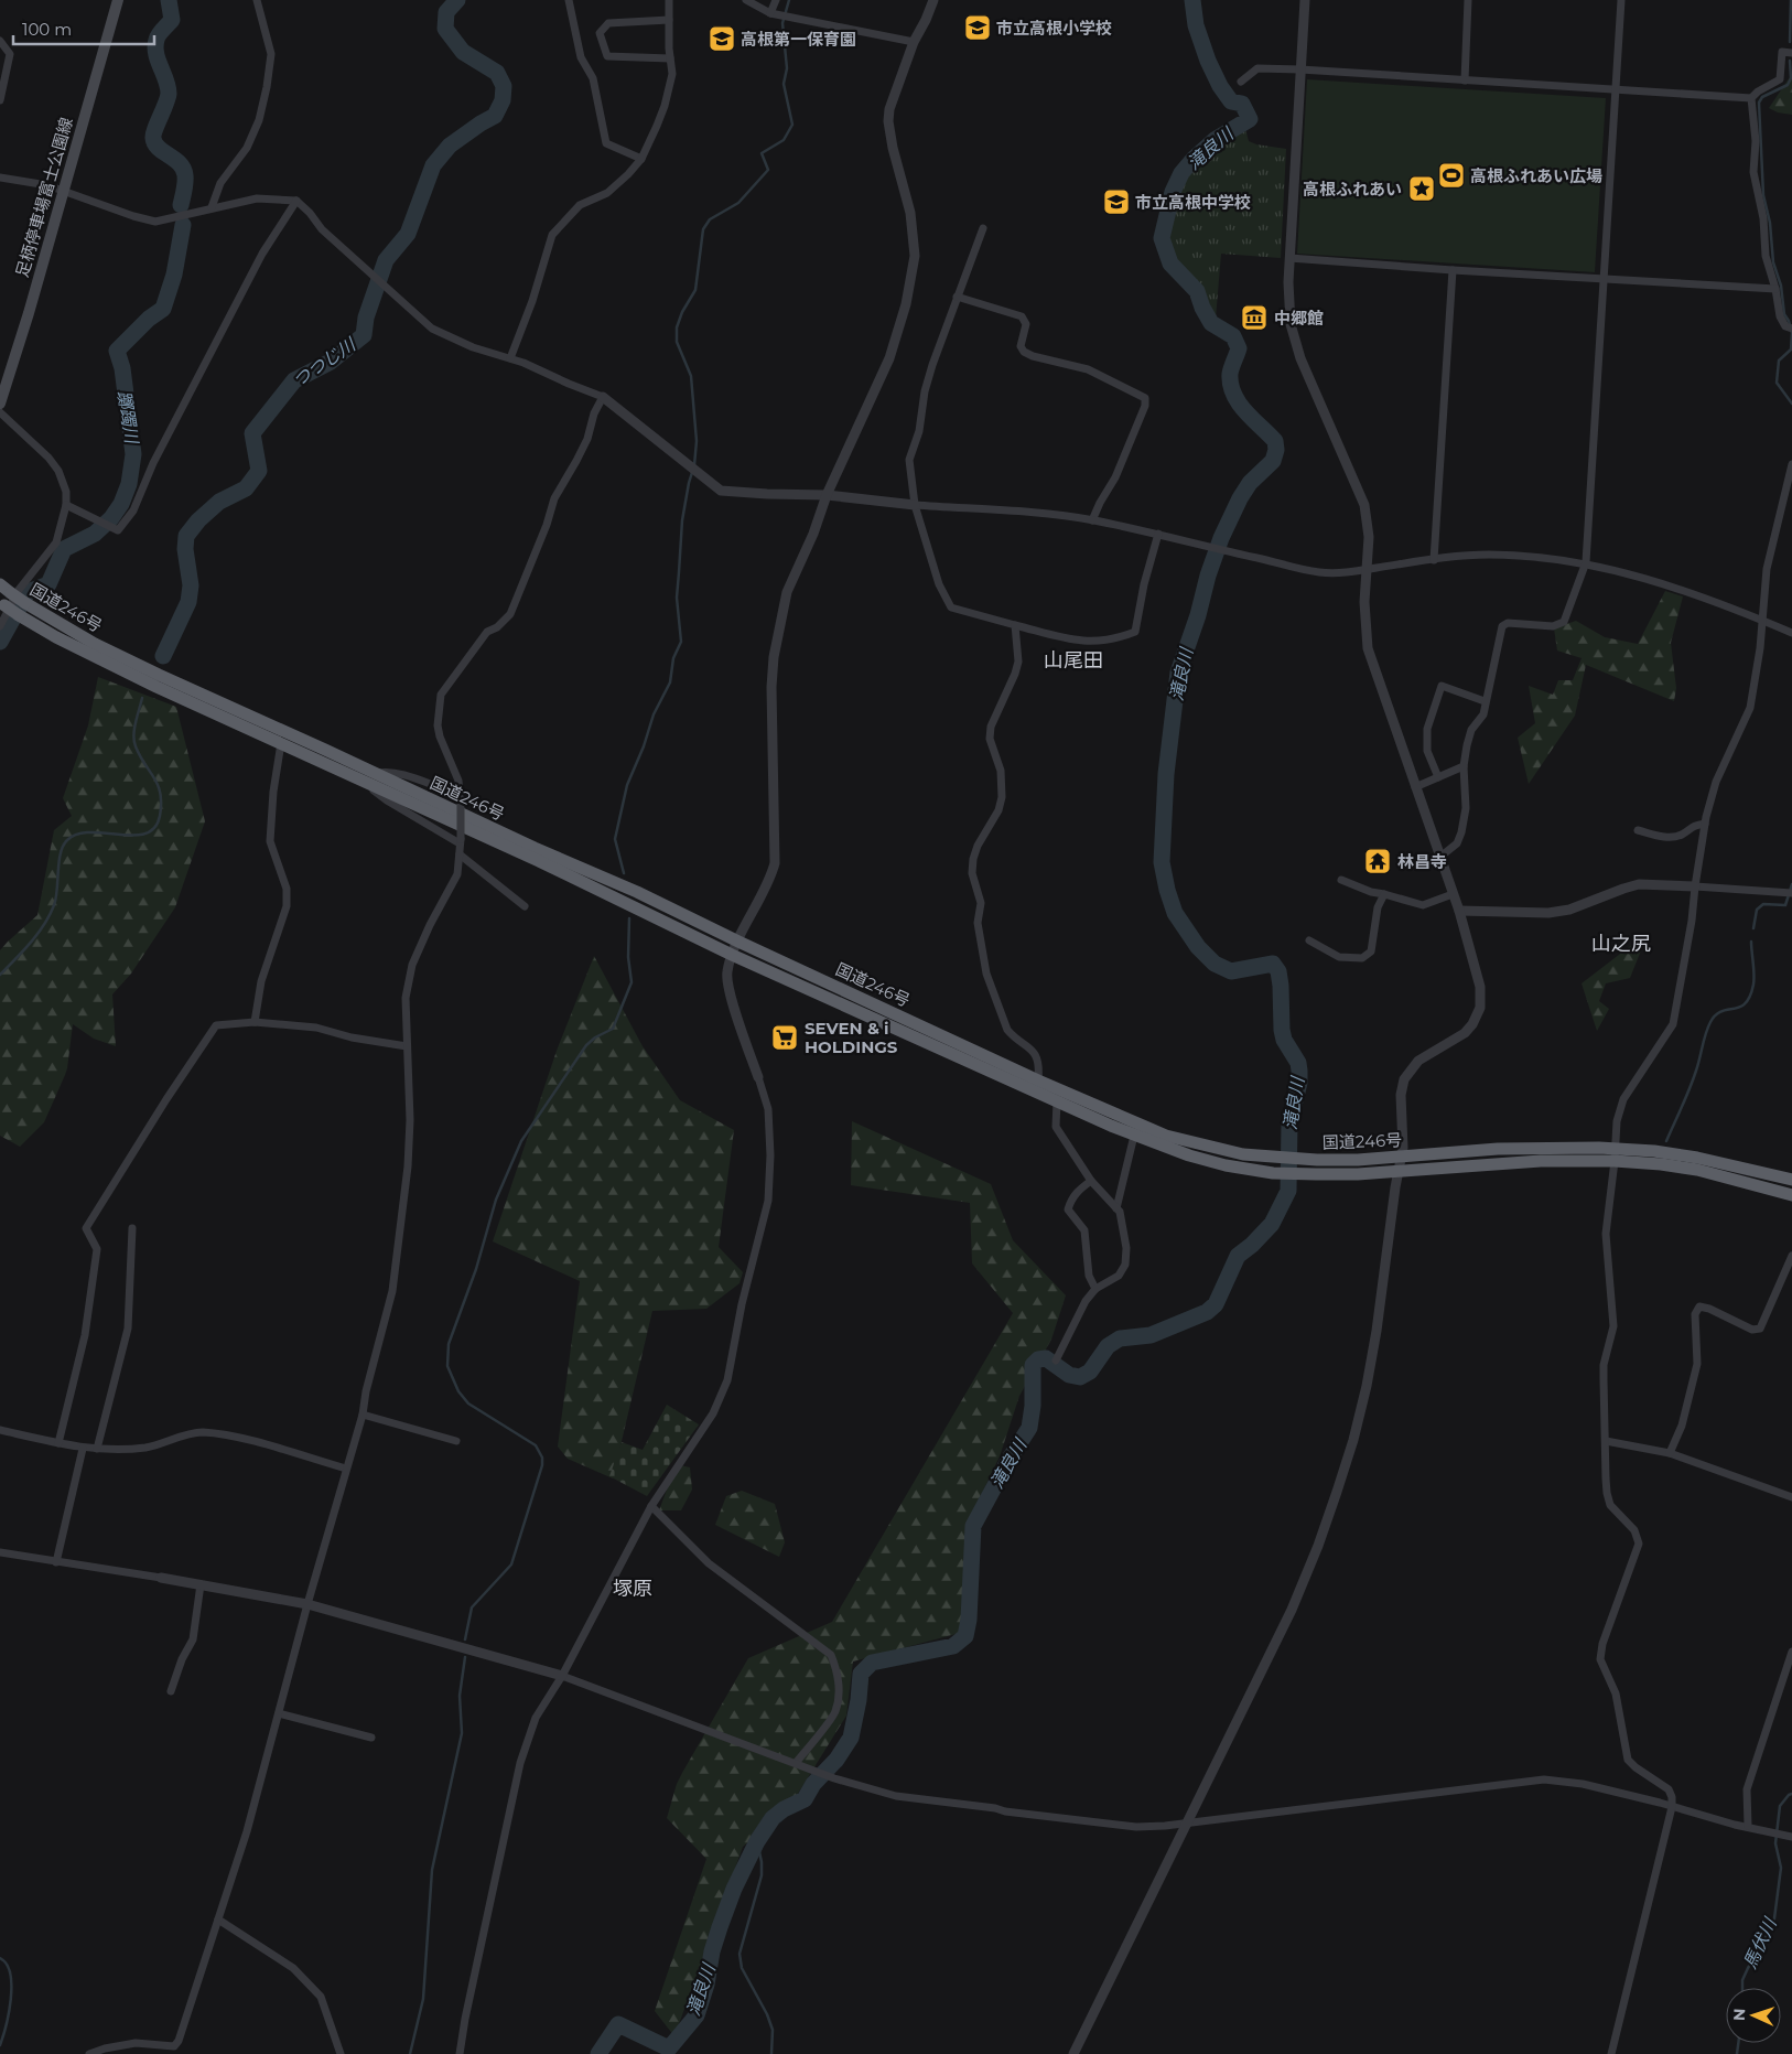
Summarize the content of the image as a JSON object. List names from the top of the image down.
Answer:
{
  "streets": {
    "highway": ["国道246号"],
    "main road": ["足柄停車場富士公園線"]
  },
  "districts": ["山尾田", "山之尻", "塚原"],
  "water": [
    "滝良川",
    "つつじ川",
    "躑躅川",
    "馬伏川"
  ],
  "places": {
    "school or university": ["市立高根小学校", "高根第一保育園", "市立高根中学校"],
    "sports": ["高根ふれあい広場"],
    "place": ["高根ふれあい"],
    "museum": ["中郷館"],
    "temple": ["林昌寺"],
    "supermarket": ["SEVEN & i HOLDINGS"]
  },
  "scale_bar": "100 m",
  "north": "left"
}
